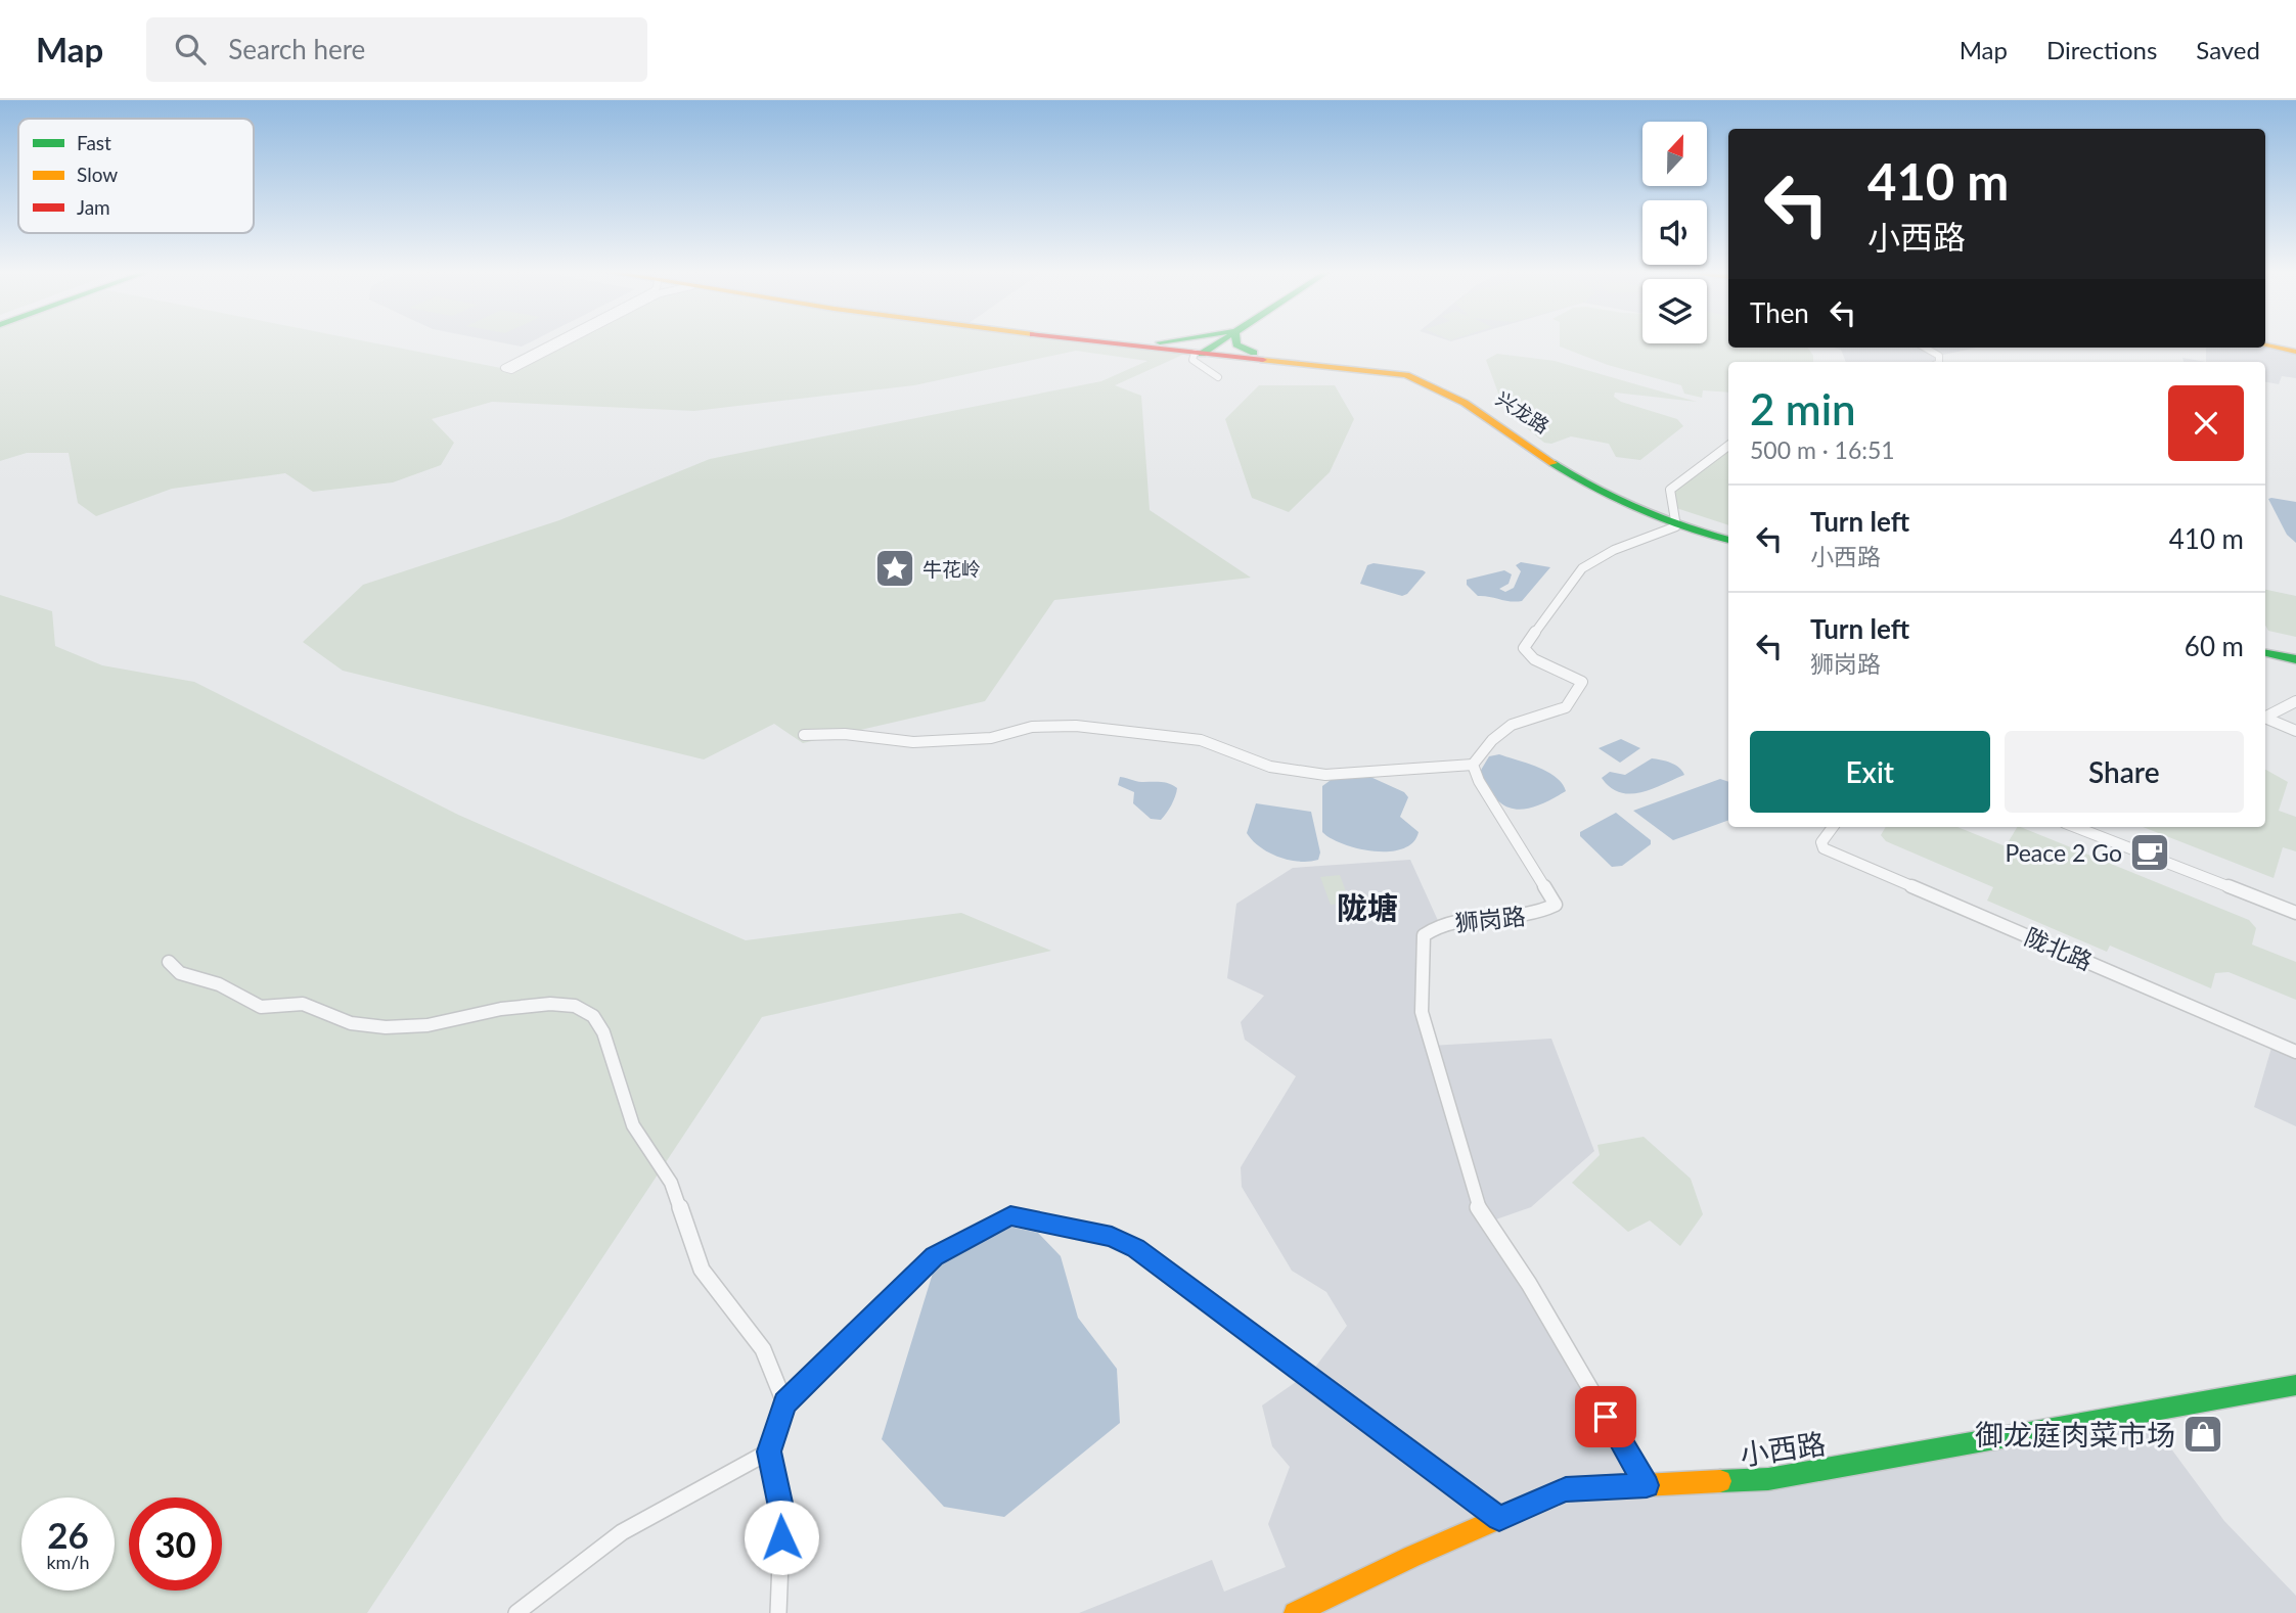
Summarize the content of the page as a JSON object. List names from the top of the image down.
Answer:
{
  "streets": {
    "main road": ["兴龙路", "小西路"],
    "street": ["狮岗路", "陇北路"]
  },
  "crossings": [
    ["狮岗路", "小西路"]
  ],
  "districts": ["陇塘"],
  "places": {
    "place": ["牛花岭"],
    "cafe": ["Peace 2 Go"],
    "shop": ["御龙庭肉菜市场"]
  },
  "legend": ["Fast", "Slow", "Jam"],
  "north": "top",
  "page": {
    "header": "Map",
    "search": "Search here",
    "nav": ["Map", "Directions", "Saved"],
    "turn": ["410 m", "小西路"],
    "then": "Then",
    "heading": ["2 min", "500 m · 16:51"],
    "list": [
      {
        "name": "Turn left",
        "note": "小西路",
        "value": "410 m"
      },
      {
        "name": "Turn left",
        "note": "狮岗路",
        "value": "60 m"
      }
    ],
    "buttons": ["Exit", "Share"],
    "speed": "26 km/h",
    "limit": "30"
  }
}
